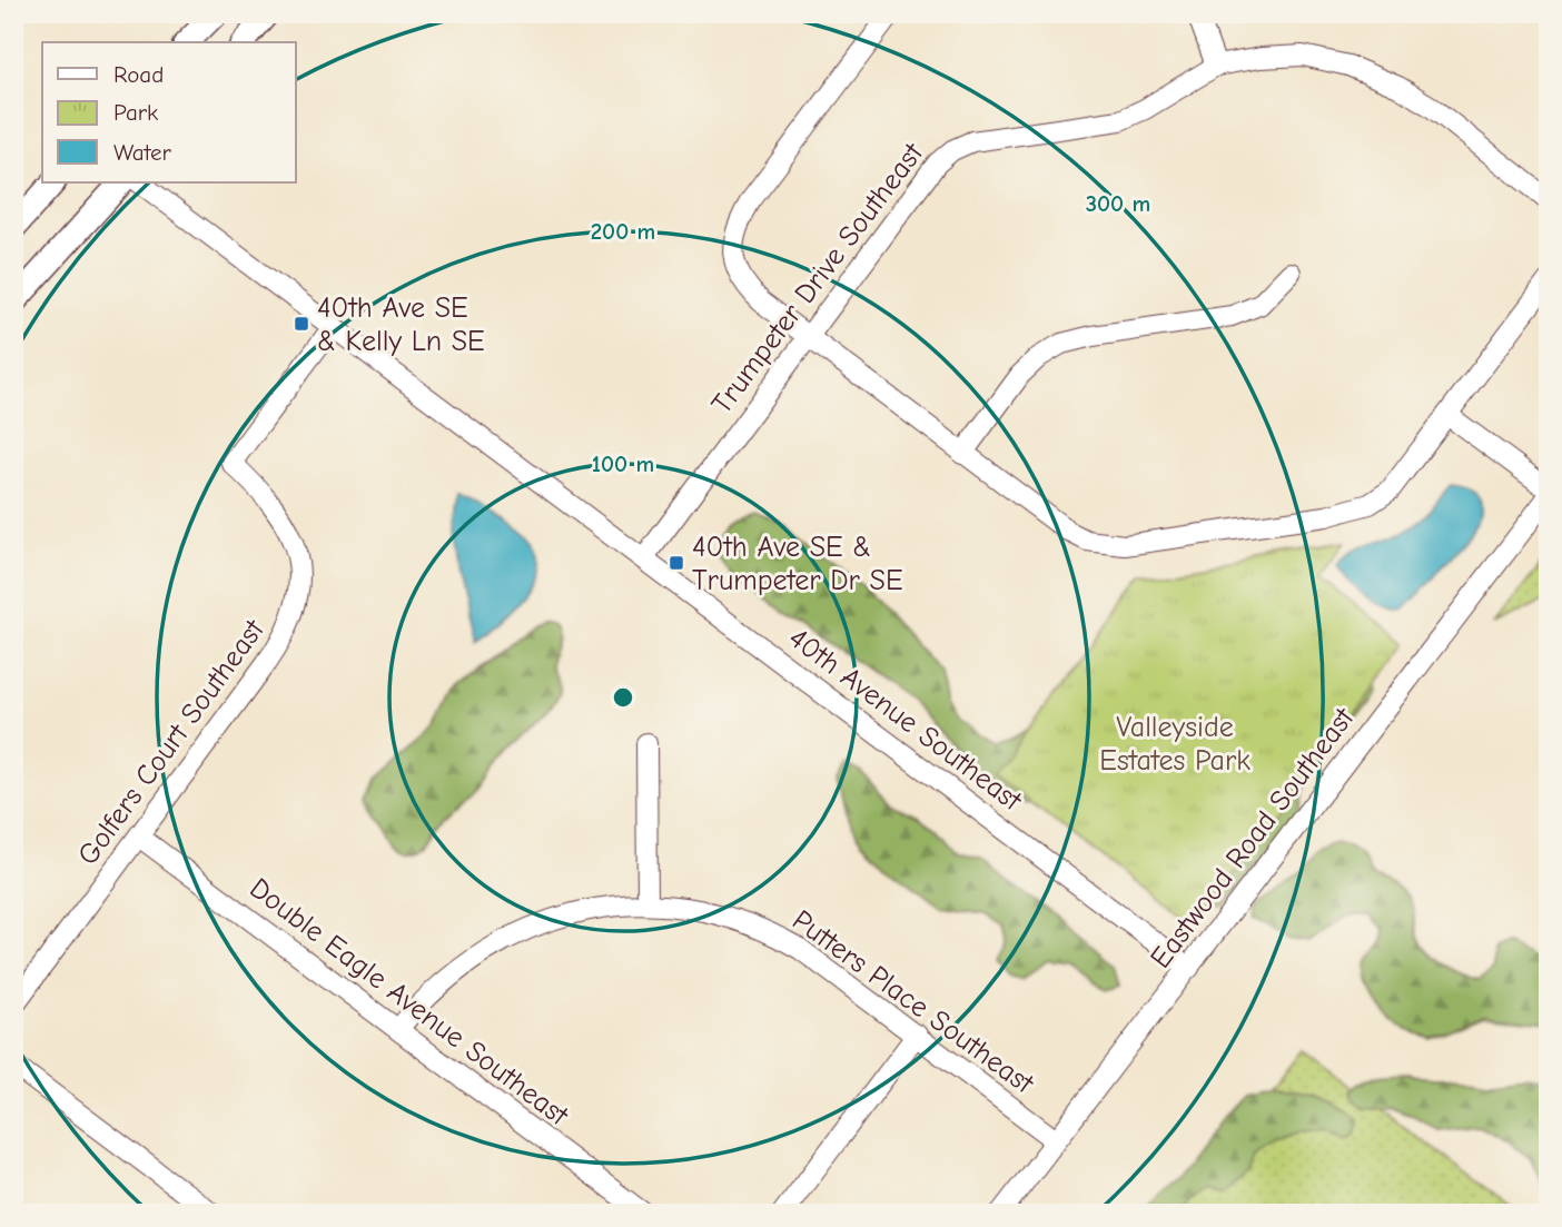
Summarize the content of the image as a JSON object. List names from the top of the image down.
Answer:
{
  "streets": {
    "street": [
      "Trumpeter Drive Southeast",
      "40th Avenue Southeast",
      "Golfers Court Southeast",
      "Eastwood Road Southeast",
      "Double Eagle Avenue Southeast",
      "Putters Place Southeast"
    ]
  },
  "crossings": [
    ["Trumpeter Drive Southeast", "40th Avenue Southeast"],
    ["40th Avenue Southeast", "Golfers Court Southeast"],
    ["40th Avenue Southeast", "Eastwood Road Southeast"],
    ["Golfers Court Southeast", "Double Eagle Avenue Southeast"],
    ["Eastwood Road Southeast", "Putters Place Southeast"],
    ["Double Eagle Avenue Southeast", "Putters Place Southeast"]
  ],
  "parks": ["Valleyside Estates Park"],
  "places": {
    "transit": ["40th Ave SE & Kelly Ln SE", "40th Ave SE & Trumpeter Dr SE"]
  },
  "legend": ["Road", "Park", "Water"],
  "rings": ["300 m", "200 m", "100 m"]
}
